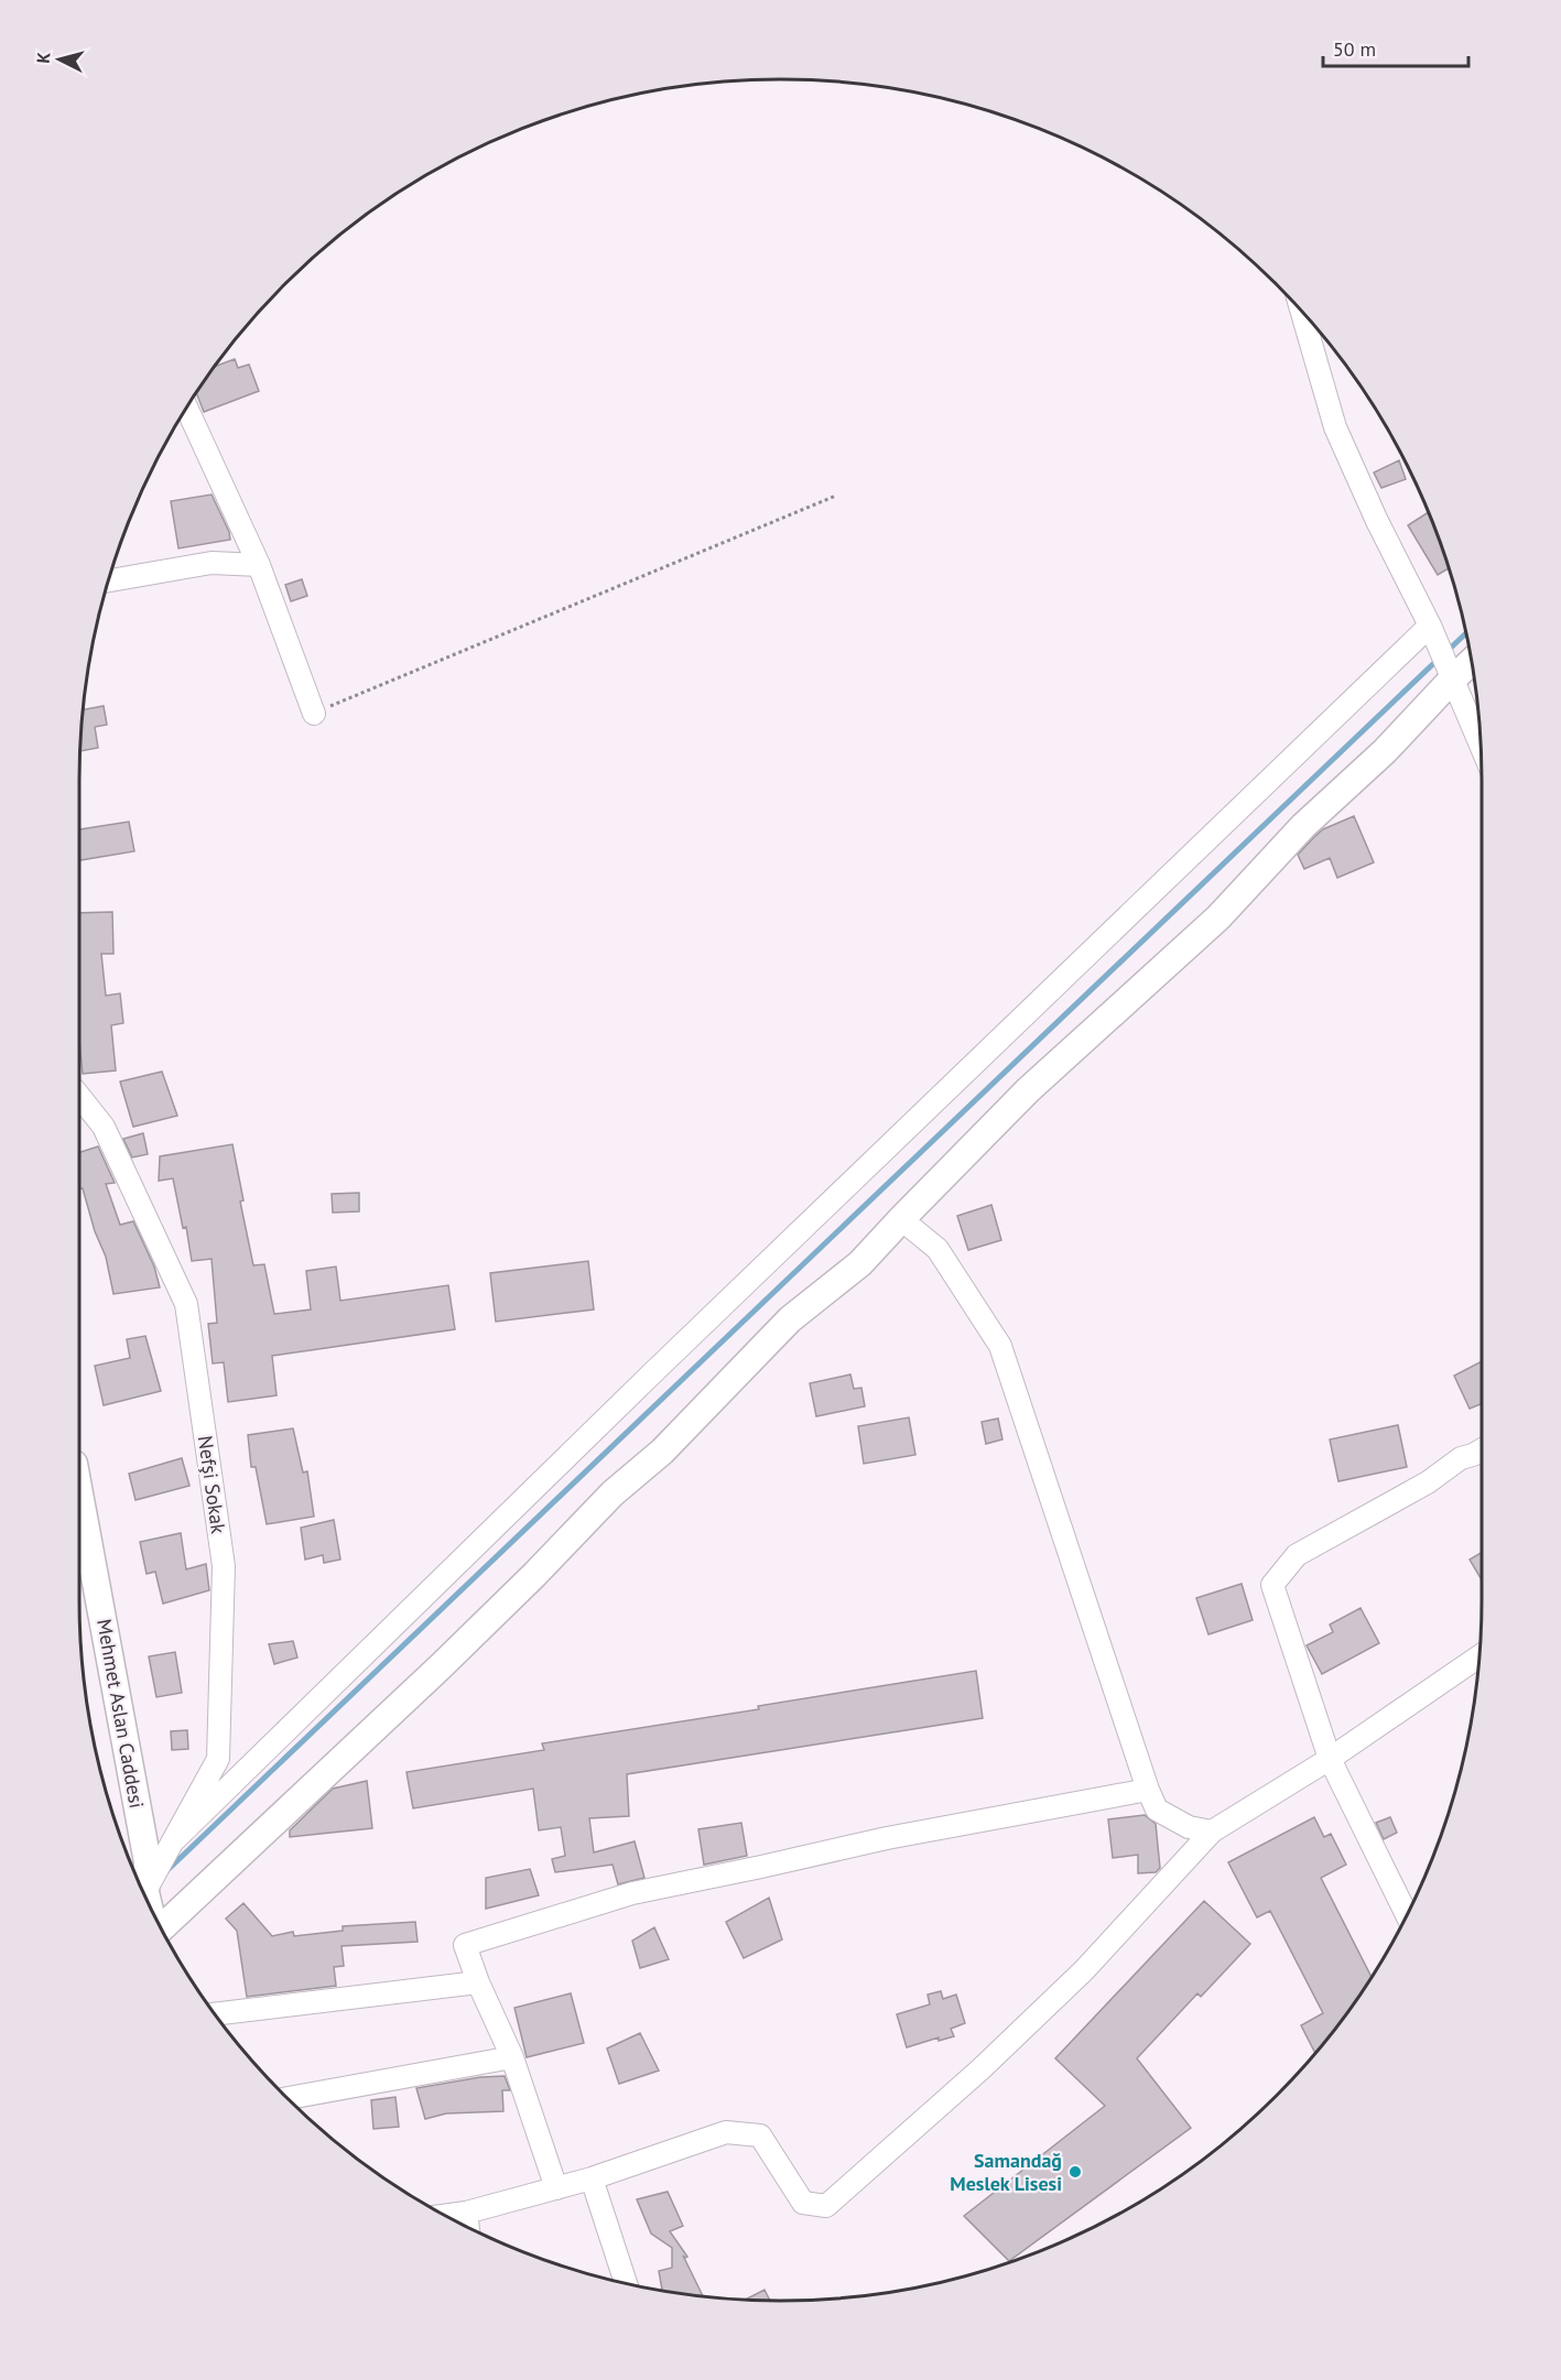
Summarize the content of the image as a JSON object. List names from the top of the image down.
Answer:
{
  "streets": {
    "street": ["Nefşi Sokak", "Mehmet Aslan Caddesi"]
  },
  "crossings": [
    ["Nefşi Sokak", "Mehmet Aslan Caddesi"]
  ],
  "places": ["Samandağ Meslek Lisesi"],
  "scale_bar": "50 m",
  "north": "left"
}
